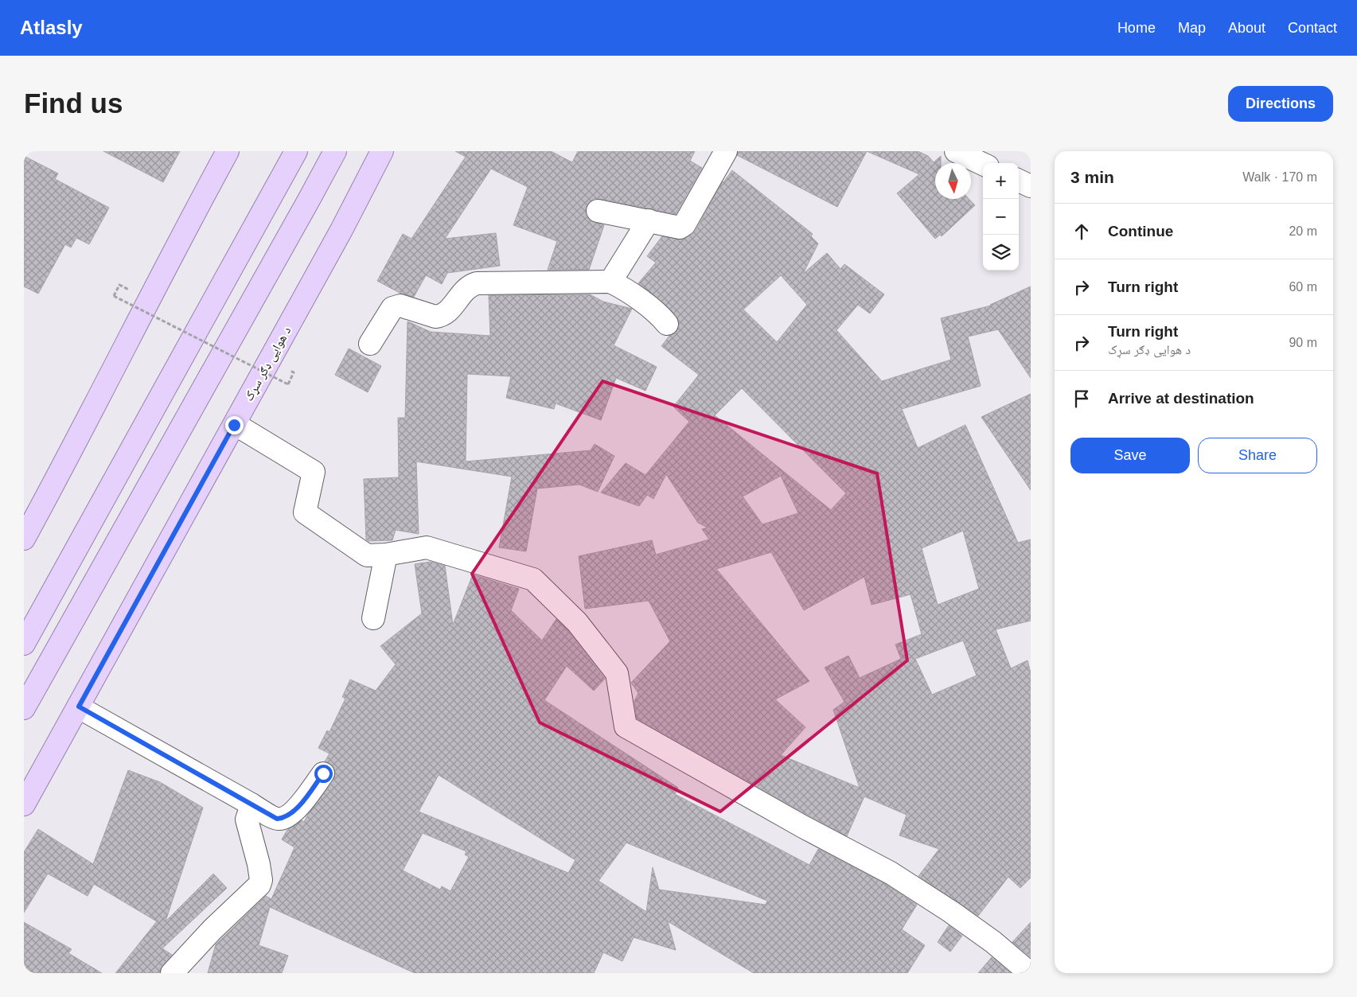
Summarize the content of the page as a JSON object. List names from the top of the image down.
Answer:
{
  "streets": {
    "main road": ["د هوایی ډګر سړک"]
  },
  "north": "bottom",
  "page": {
    "header": "Atlasly",
    "nav": [
      "Home",
      "Map",
      "About",
      "Contact"
    ],
    "buttons": [
      "Directions",
      ["Save", "Share"]
    ],
    "title": "Find us",
    "heading": ["3 min", "Walk · 170 m"],
    "map_buttons": ["+", "−"],
    "list": [
      ["Continue", "20 m"],
      ["Turn right", "60 m"],
      ["Turn right", "د هوایی ډګر سړک", "90 m"],
      "Arrive at destination"
    ]
  }
}
